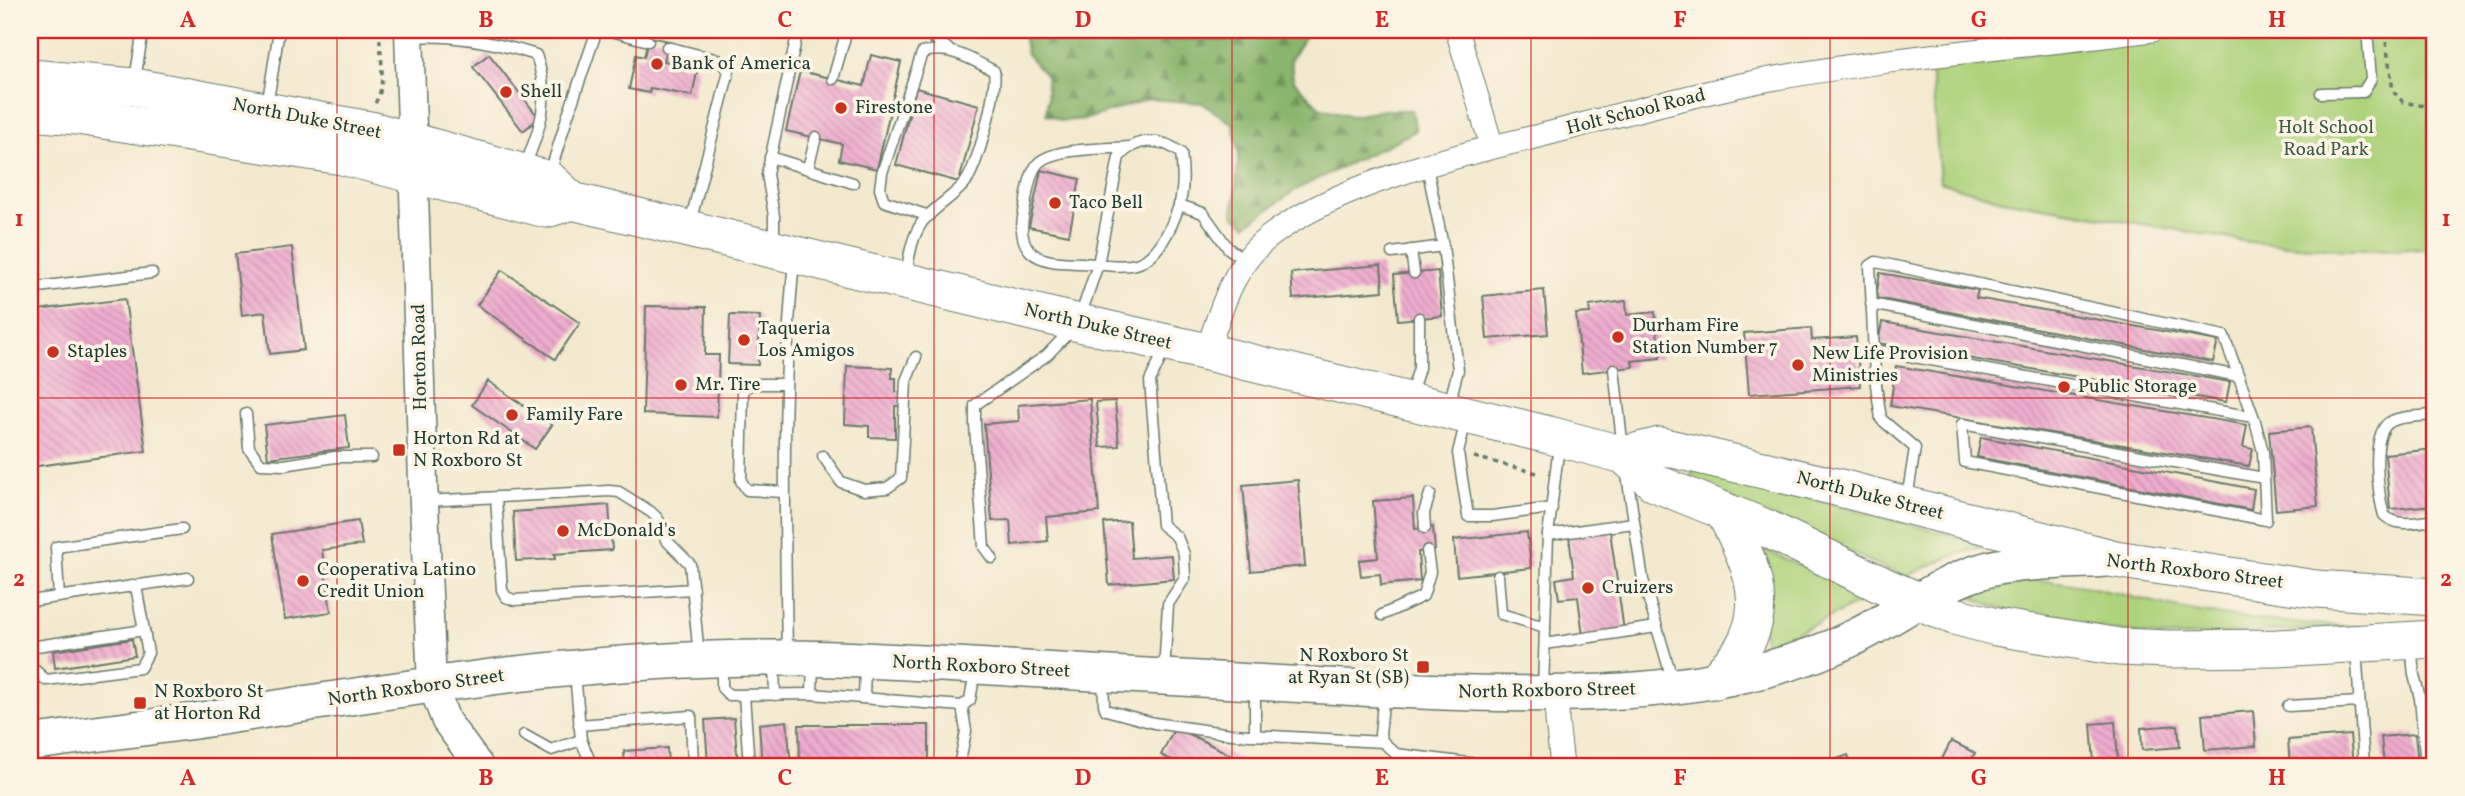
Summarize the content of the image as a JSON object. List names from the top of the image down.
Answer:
{
  "streets": {
    "highway": ["North Duke Street", "North Roxboro Street"],
    "street": ["Holt School Road", "Horton Road"]
  },
  "crossings": [
    ["Holt School Road", "North Duke Street"],
    ["North Duke Street", "Horton Road"],
    ["North Duke Street", "North Roxboro Street"],
    ["Horton Road", "North Roxboro Street"]
  ],
  "parks": ["Holt School Road Park"],
  "places": {
    "other": [
      "Bank of America",
      "Shell",
      "Firestone",
      "Taco Bell",
      "Durham Fire Station Number 7",
      "Taqueria Los Amigos",
      "Staples",
      "New Life Provision Ministries",
      "Mr. Tire",
      "Public Storage",
      "Family Fare",
      "McDonald's",
      "Cooperativa Latino Credit Union",
      "Cruizers"
    ],
    "transit": ["Horton Rd at N Roxboro St", "N Roxboro St at Ryan St (SB)", "N Roxboro St at Horton Rd"]
  },
  "grid": {
    "columns": [
      "A",
      "B",
      "C",
      "D",
      "E",
      "F",
      "G",
      "H"
    ],
    "rows": ["1", "2"]
  }
}
